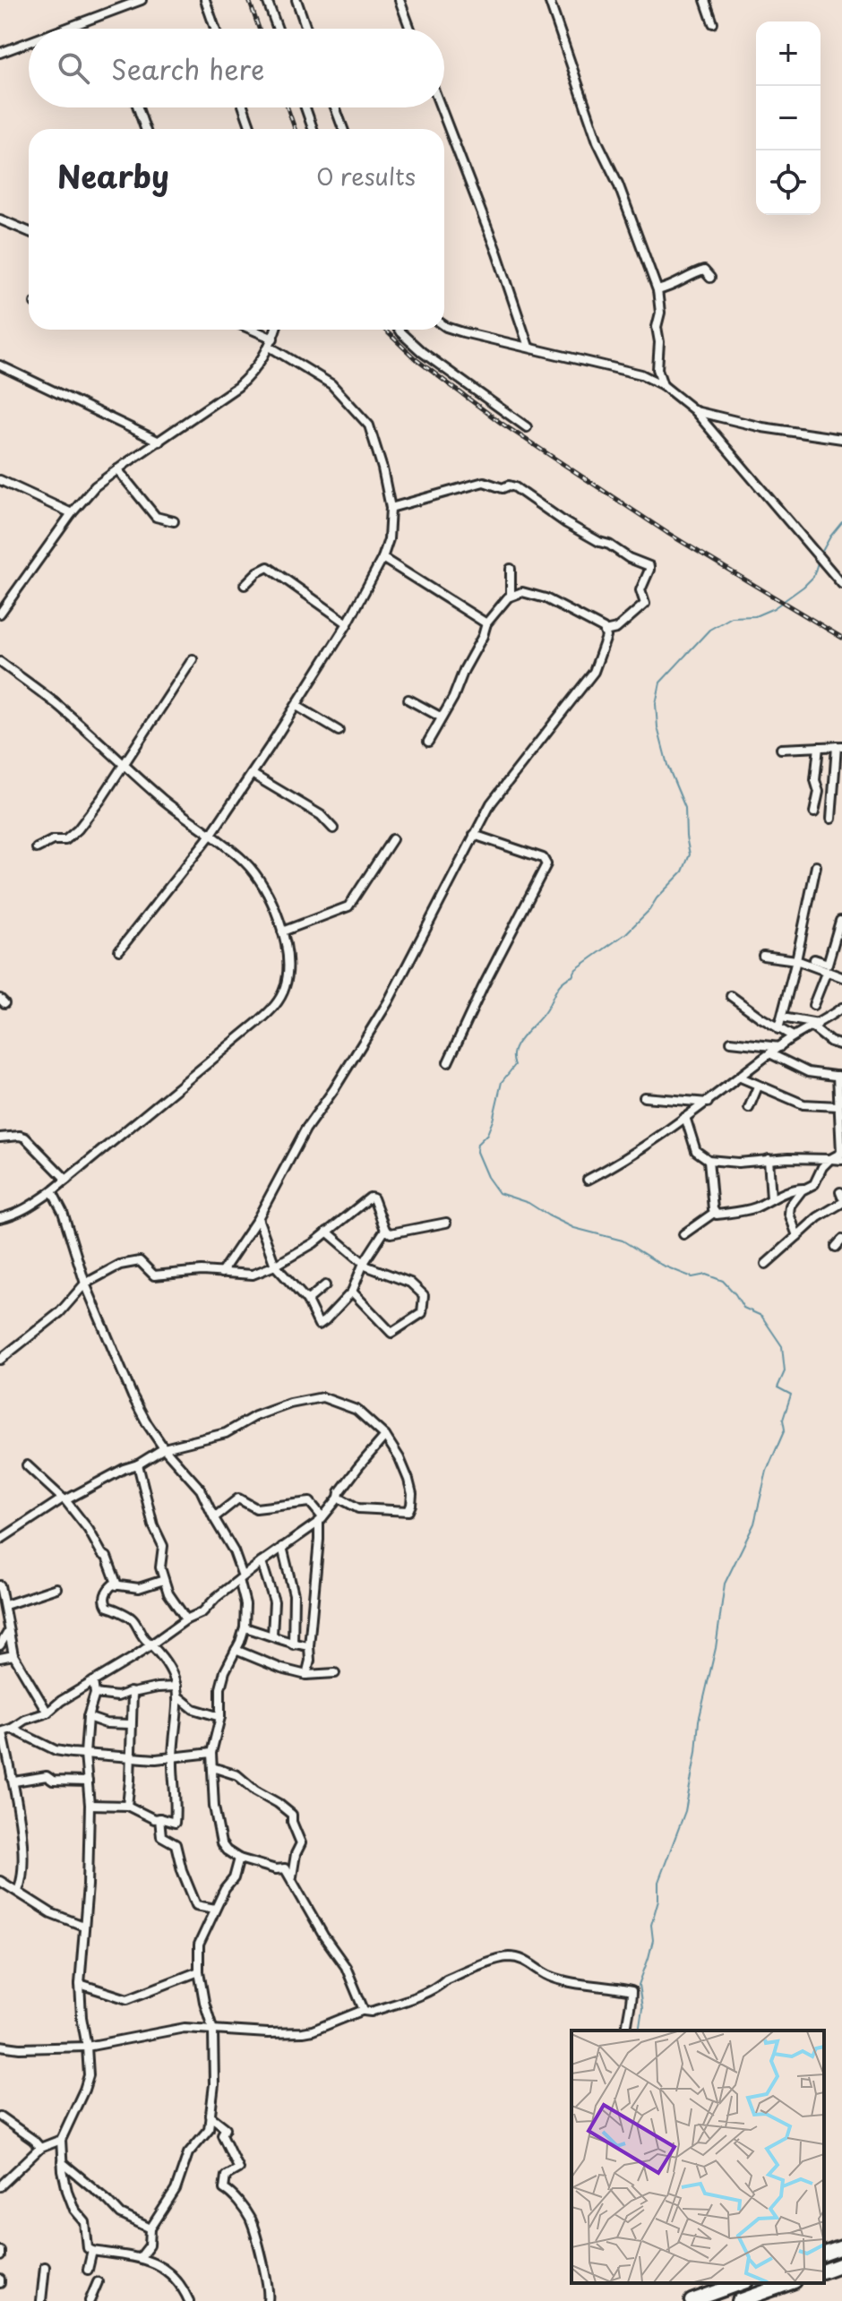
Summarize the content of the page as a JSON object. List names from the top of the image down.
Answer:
{
  "page": {
    "map_buttons": ["+", "−"],
    "search": "Search here",
    "heading": ["Nearby", "0 results"]
  }
}
